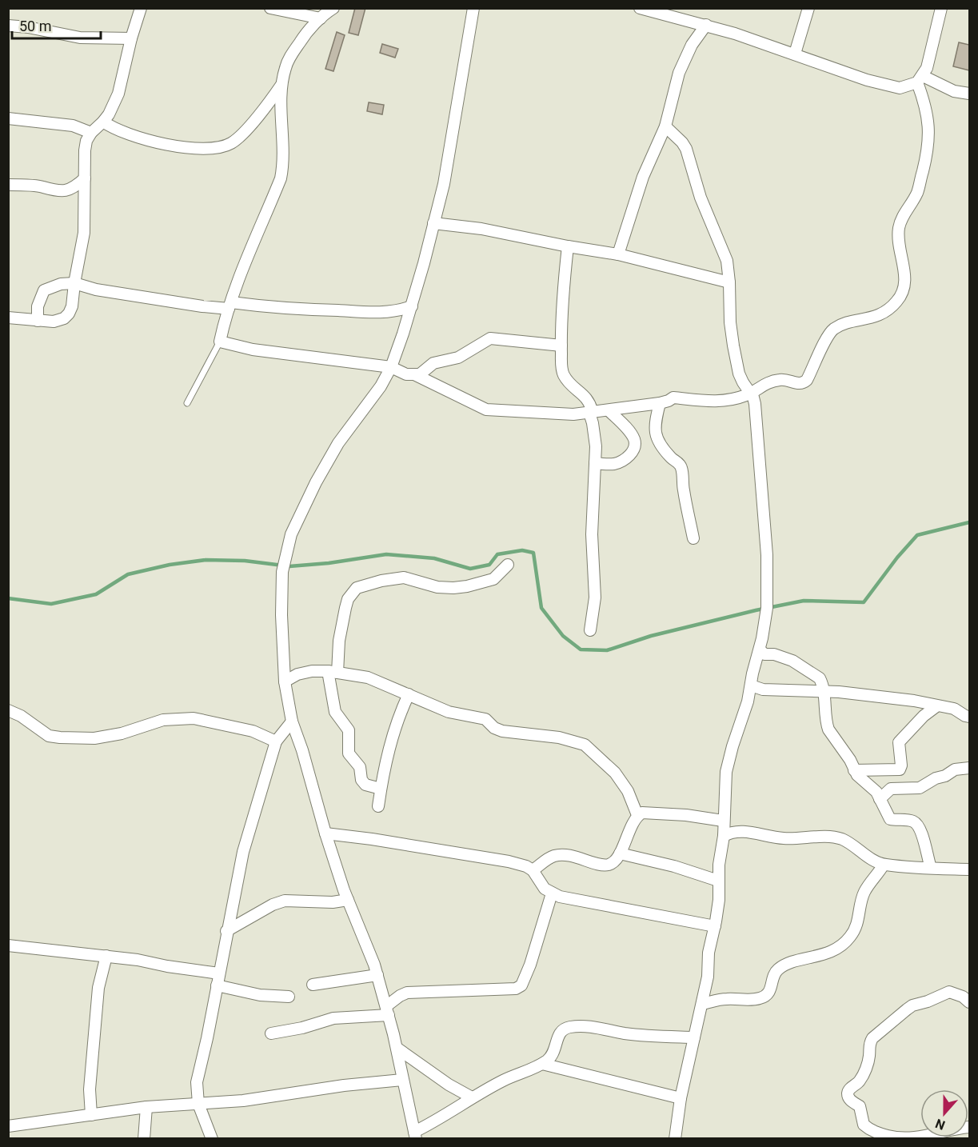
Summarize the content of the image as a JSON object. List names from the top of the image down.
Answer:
{
  "scale_bar": "50 m",
  "north": "bottom"
}
